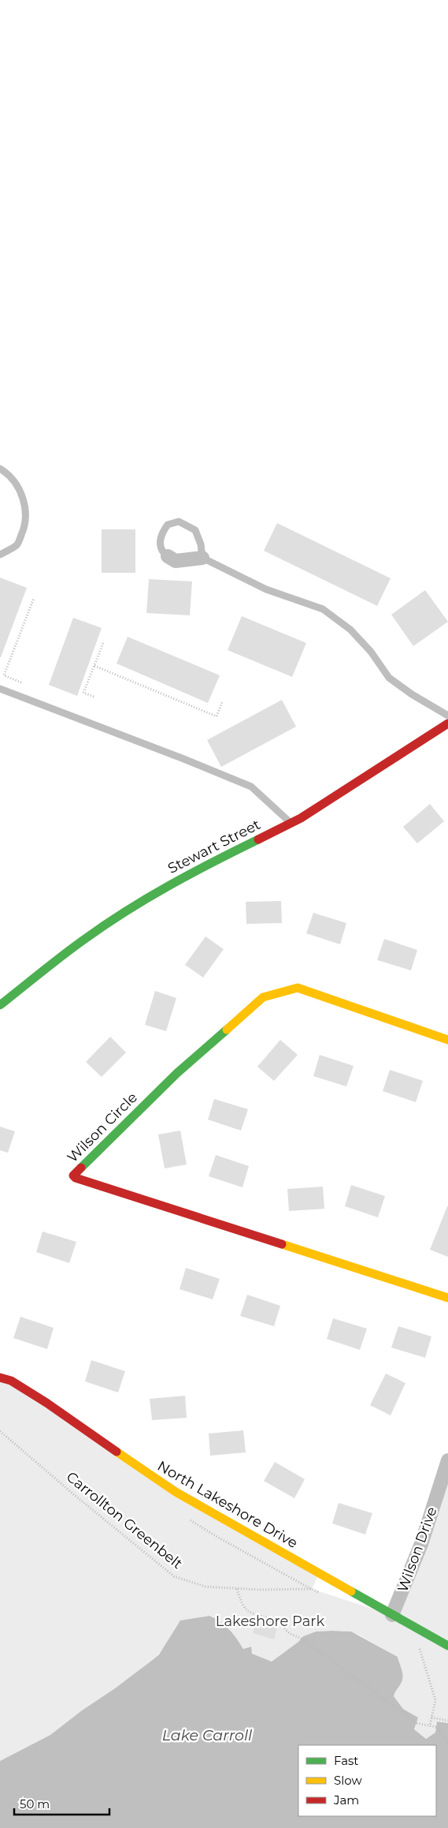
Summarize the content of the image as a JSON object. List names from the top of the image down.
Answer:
{
  "streets": {
    "street": [
      "Stewart Street",
      "Wilson Circle",
      "North Lakeshore Drive",
      "Wilson Drive"
    ],
    "path": ["Carrollton Greenbelt"]
  },
  "crossings": [
    ["North Lakeshore Drive", "Wilson Drive"]
  ],
  "water": ["Lake Carroll"],
  "parks": ["Lakeshore Park"],
  "legend": ["Fast", "Slow", "Jam"],
  "scale_bar": "50 m"
}
